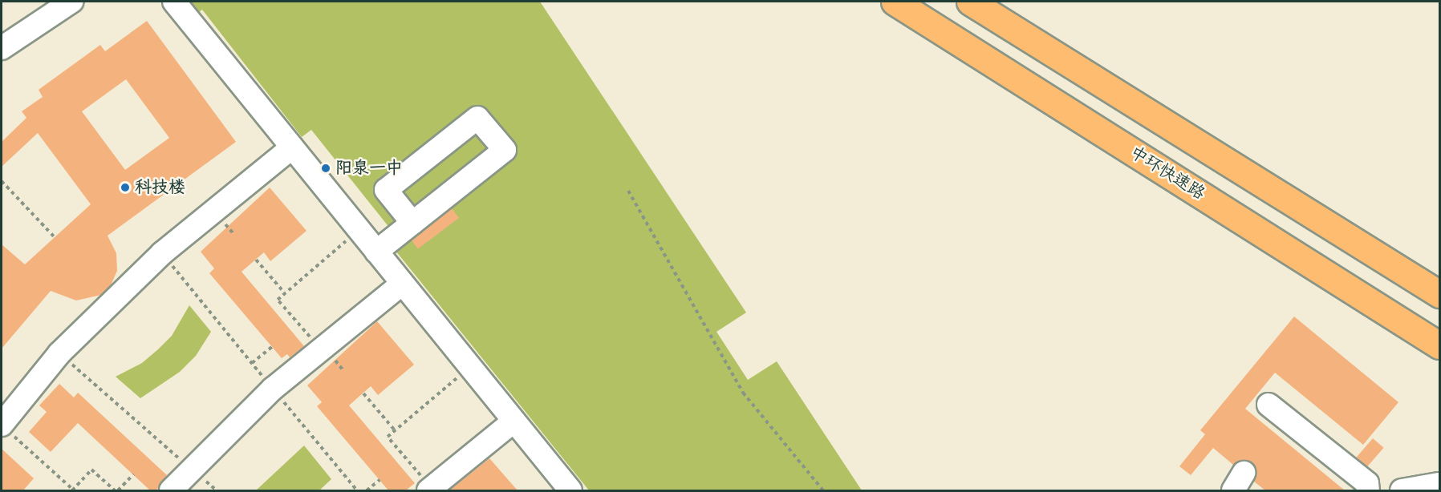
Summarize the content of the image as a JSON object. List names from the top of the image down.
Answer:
{
  "streets": {
    "main road": ["中环快速路"]
  },
  "places": ["阳泉一中", "科技楼"]
}
